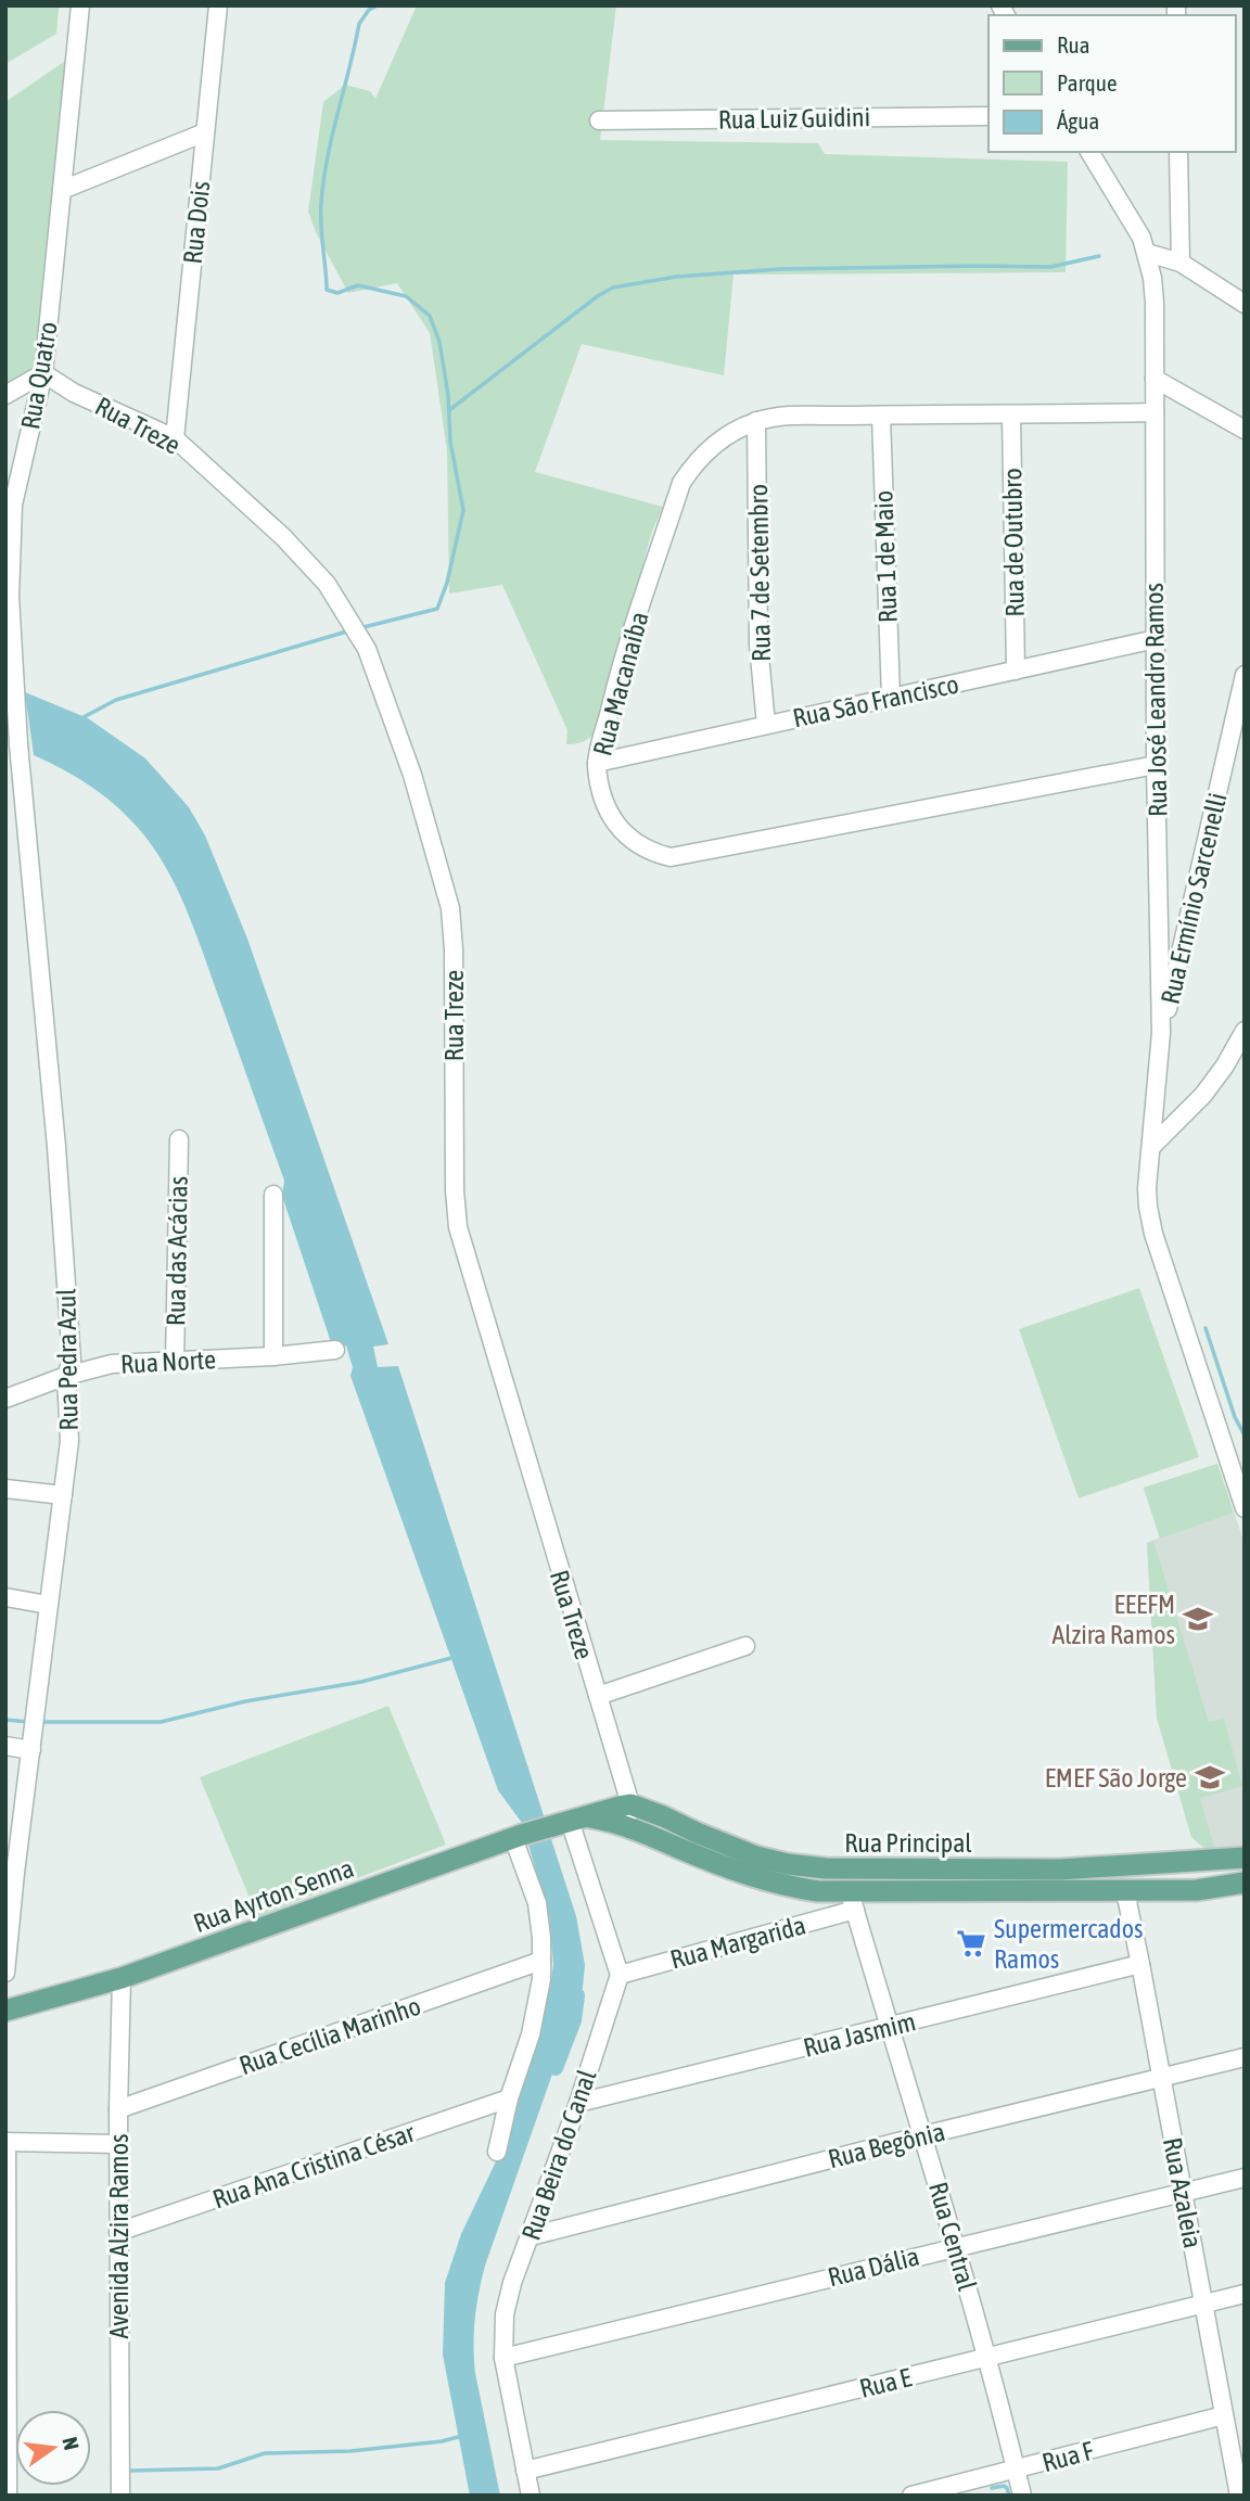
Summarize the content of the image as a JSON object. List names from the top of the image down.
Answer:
{
  "streets": {
    "main road": ["Rua Principal", "Rua Ayrton Senna"],
    "street": [
      "Rua Luiz Guidini",
      "Rua Dois",
      "Rua Quatro",
      "Rua Treze",
      "Rua de Outubro",
      "Rua 1 de Maio",
      "Rua 7 de Setembro",
      "Rua Macanaíba",
      "Rua José Leandro Ramos",
      "Rua São Francisco",
      "Rua Ermínio Sarcenelli",
      "Rua das Acácias",
      "Rua Pedra Azul",
      "Rua Norte",
      "Rua Margarida",
      "Rua Jasmim",
      "Rua Cecília Marinho",
      "Rua Begônia",
      "Rua Beira do Canal",
      "Rua Ana Cristina César",
      "Rua Azaleia",
      "Avenida Alzira Ramos",
      "Rua Central",
      "Rua Dália",
      "Rua E",
      "Rua F"
    ]
  },
  "crossings": [
    ["Rua Dois", "Rua Treze"],
    ["Rua Quatro", "Rua Treze"],
    ["Rua Quatro", "Rua Pedra Azul"],
    ["Rua Treze", "Rua Principal"],
    ["Rua de Outubro", "Rua Macanaíba"],
    ["Rua de Outubro", "Rua São Francisco"],
    ["Rua 1 de Maio", "Rua Macanaíba"],
    ["Rua 1 de Maio", "Rua São Francisco"],
    ["Rua 7 de Setembro", "Rua Macanaíba"],
    ["Rua 7 de Setembro", "Rua São Francisco"],
    ["Rua Macanaíba", "Rua José Leandro Ramos"],
    ["Rua Macanaíba", "Rua São Francisco"],
    ["Rua José Leandro Ramos", "Rua São Francisco"],
    ["Rua José Leandro Ramos", "Rua Ermínio Sarcenelli"],
    ["Rua das Acácias", "Rua Norte"],
    ["Rua Pedra Azul", "Rua Norte"],
    ["Rua Principal", "Rua Ayrton Senna"],
    ["Rua Principal", "Rua Margarida"],
    ["Rua Principal", "Rua Azaleia"],
    ["Rua Principal", "Rua Central"],
    ["Rua Ayrton Senna", "Avenida Alzira Ramos"],
    ["Rua Margarida", "Rua Beira do Canal"],
    ["Rua Margarida", "Rua Central"],
    ["Rua Jasmim", "Rua Beira do Canal"],
    ["Rua Jasmim", "Rua Azaleia"],
    ["Rua Jasmim", "Rua Central"],
    ["Rua Cecília Marinho", "Avenida Alzira Ramos"],
    ["Rua Begônia", "Rua Beira do Canal"],
    ["Rua Begônia", "Rua Azaleia"],
    ["Rua Begônia", "Rua Central"],
    ["Rua Beira do Canal", "Rua Dália"],
    ["Rua Beira do Canal", "Rua E"],
    ["Rua Ana Cristina César", "Avenida Alzira Ramos"],
    ["Rua Azaleia", "Rua Dália"],
    ["Rua Azaleia", "Rua E"],
    ["Rua Azaleia", "Rua F"],
    ["Rua Central", "Rua Dália"],
    ["Rua Central", "Rua E"],
    ["Rua Central", "Rua F"]
  ],
  "places": {
    "school or university": ["EEEFM Alzira Ramos", "EMEF São Jorge"],
    "supermarket": ["Supermercados Ramos"]
  },
  "legend": ["Rua", "Parque", "Água"],
  "north": "right"
}
